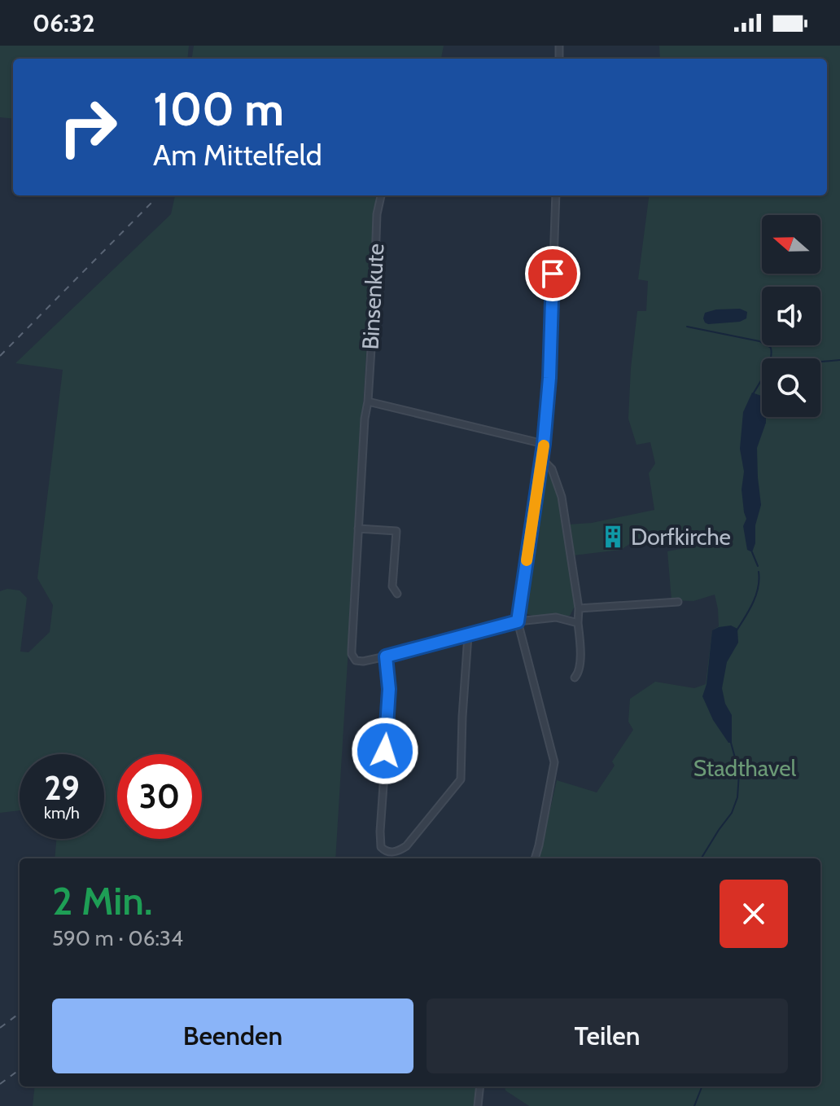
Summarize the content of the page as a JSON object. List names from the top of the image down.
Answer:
{
  "streets": {
    "street": ["Binsenkute"]
  },
  "parks": ["Stadthavel"],
  "places": {
    "building": ["Dorfkirche"]
  },
  "north": "left",
  "page": {
    "status": "06:32",
    "turn": ["100 m", "Am Mittelfeld"],
    "speed": "29 km/h",
    "limit": "30",
    "heading": ["2 Min.", "590 m · 06:34"],
    "buttons": ["Beenden", "Teilen"]
  }
}
